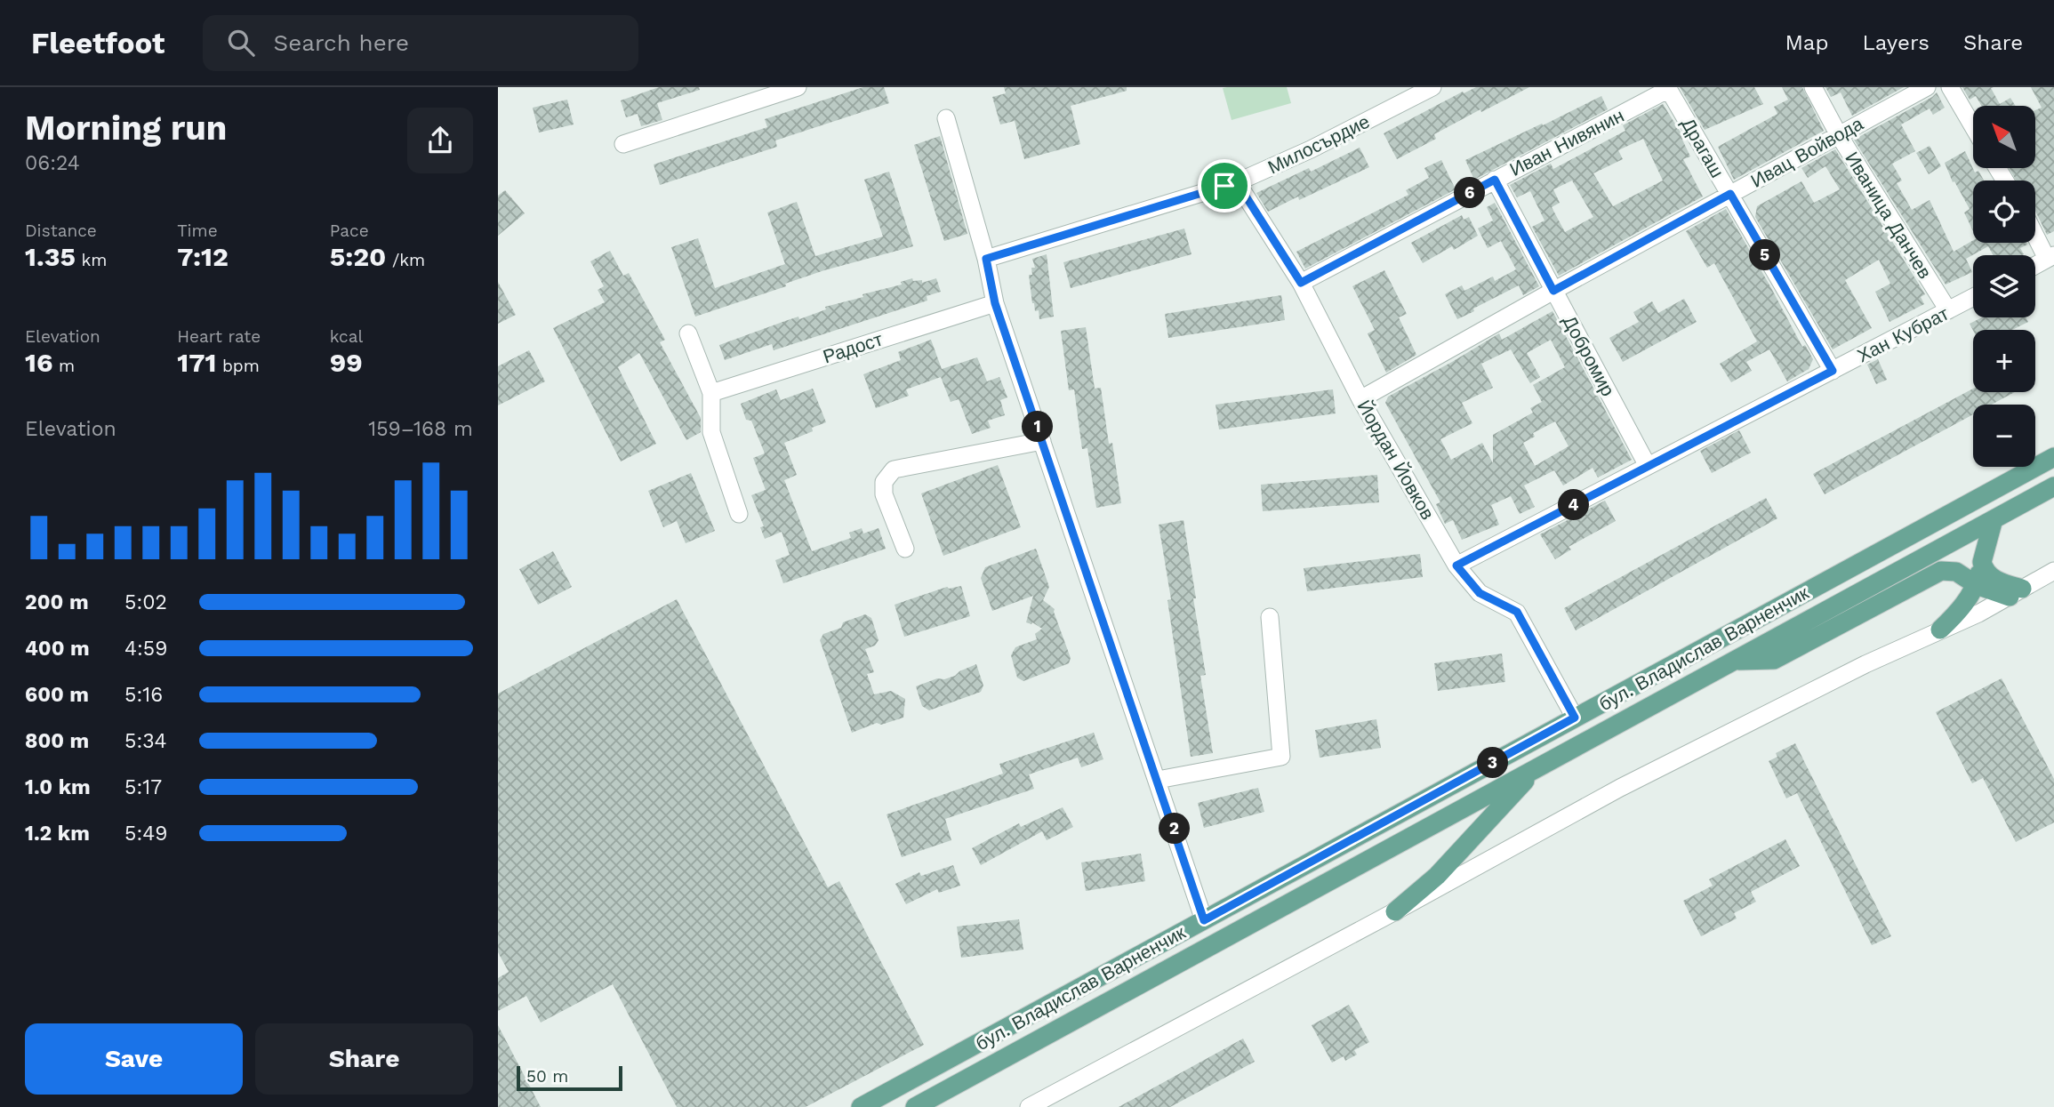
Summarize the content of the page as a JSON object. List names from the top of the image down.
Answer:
{
  "streets": {
    "main road": ["бул. Владислав Варненчик"],
    "street": [
      "Иван Нивянин",
      "Милосърдие",
      "Драгаш",
      "Ивац Войвода",
      "Иваница Данчев",
      "Хан Кубрат",
      "Радост",
      "Добромир",
      "Йордан Йовков"
    ]
  },
  "crossings": [
    ["Иван Нивянин", "Драгаш"],
    ["Иван Нивянин", "Добромир"],
    ["Иван Нивянин", "Йордан Йовков"],
    ["Милосърдие", "Йордан Йовков"],
    ["Драгаш", "Ивац Войвода"],
    ["Драгаш", "Хан Кубрат"],
    ["Ивац Войвода", "Иваница Данчев"],
    ["Ивац Войвода", "Добромир"],
    ["Ивац Войвода", "Йордан Йовков"],
    ["Иваница Данчев", "Хан Кубрат"],
    ["Хан Кубрат", "Добромир"],
    ["Хан Кубрат", "Йордан Йовков"],
    ["Йордан Йовков", "бул. Владислав Варненчик"]
  ],
  "scale_bar": "50 m",
  "north": "top left",
  "page": {
    "header": "Fleetfoot",
    "search": "Search here",
    "nav": ["Map", "Layers", "Share"],
    "heading": ["Morning run", "06:24"],
    "map_buttons": ["+", "−"],
    "pins": [
      "6",
      "5",
      "1",
      "4",
      "3",
      "2"
    ],
    "stats": [
      ["Distance", "1.35 km"],
      ["Time", "7:12"],
      ["Pace", "5:20 /km"],
      ["Elevation", "16 m"],
      ["Heart rate", "171 bpm"],
      ["kcal", "99"]
    ],
    "chart": ["Elevation", "159–168 m"],
    "list": [
      {
        "name": "200 m",
        "note": "5:02"
      },
      {
        "name": "400 m",
        "note": "4:59"
      },
      {
        "name": "600 m",
        "note": "5:16"
      },
      {
        "name": "800 m",
        "note": "5:34"
      },
      {
        "name": "1.0 km",
        "note": "5:17"
      },
      {
        "name": "1.2 km",
        "note": "5:49"
      }
    ],
    "buttons": ["Save", "Share"],
    "scale": "50 m"
  }
}
